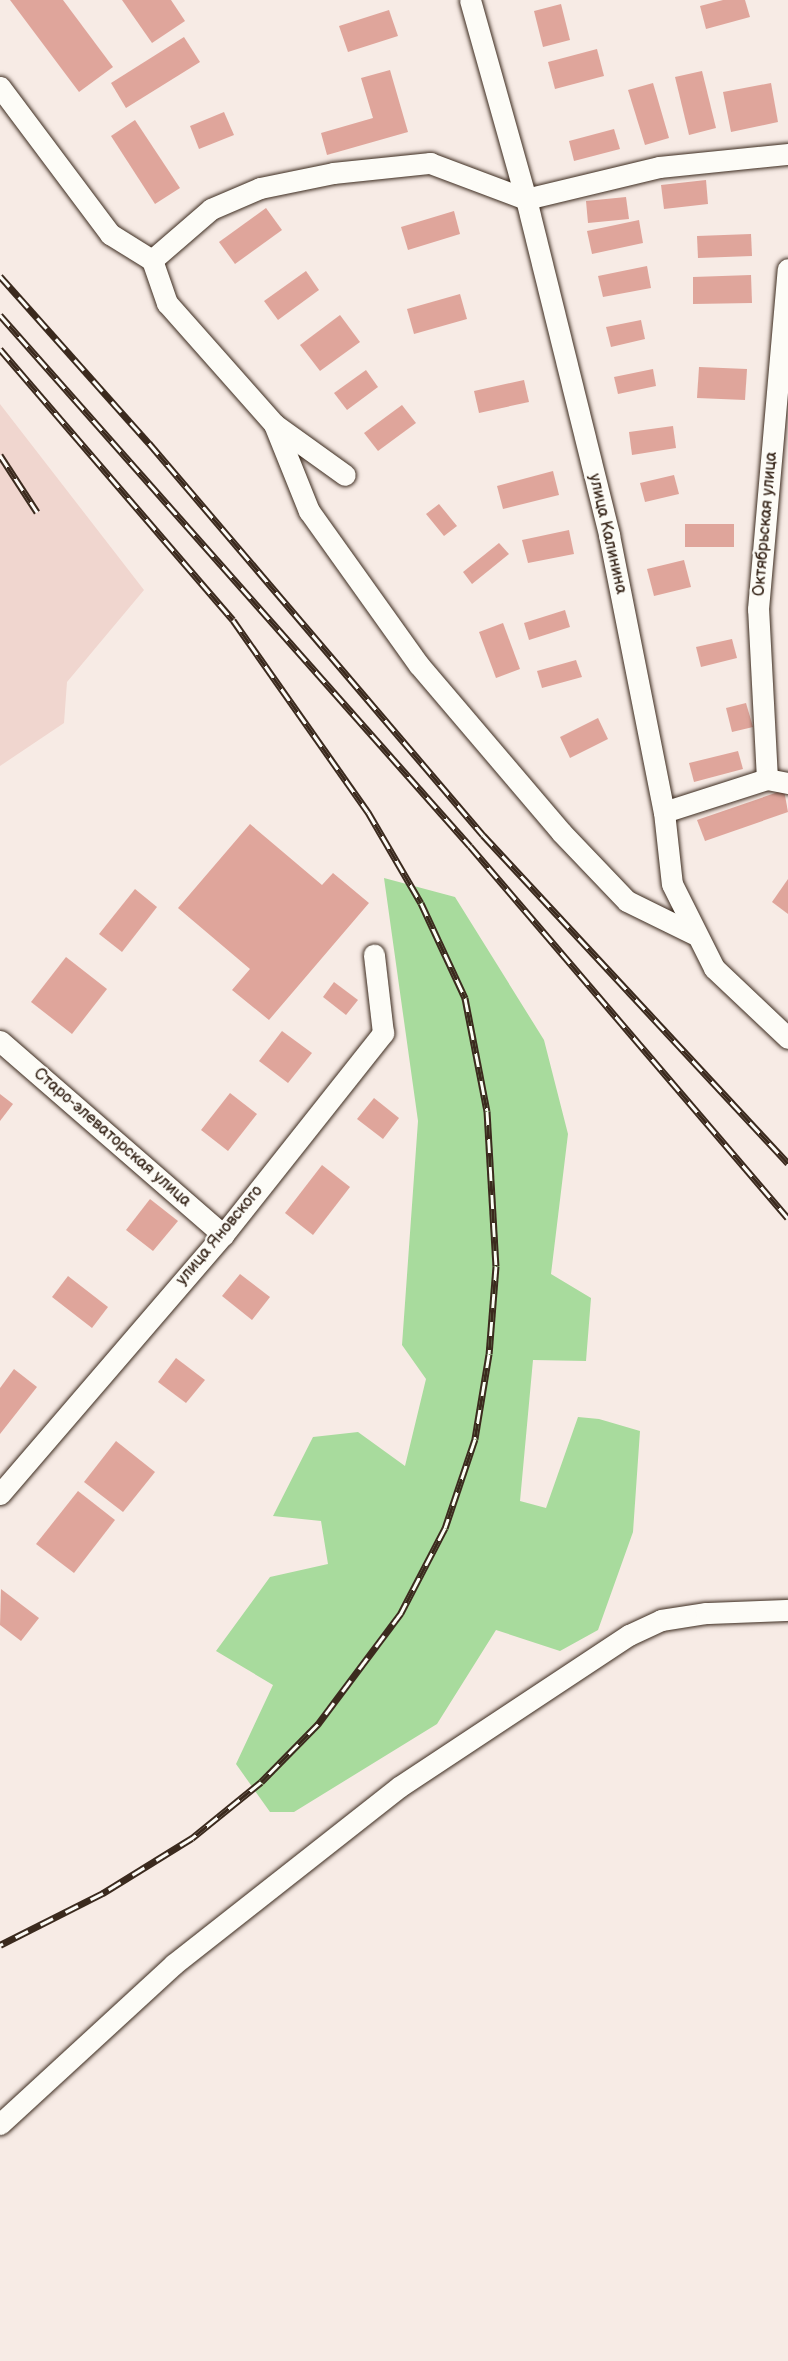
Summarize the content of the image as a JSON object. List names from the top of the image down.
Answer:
{
  "streets": {
    "street": [
      "Октябрьская улица",
      "улица Калинина",
      "Старо-элеваторская улица",
      "улица Яновского"
    ]
  },
  "crossings": [
    ["Старо-элеваторская улица", "улица Яновского"]
  ]
}
